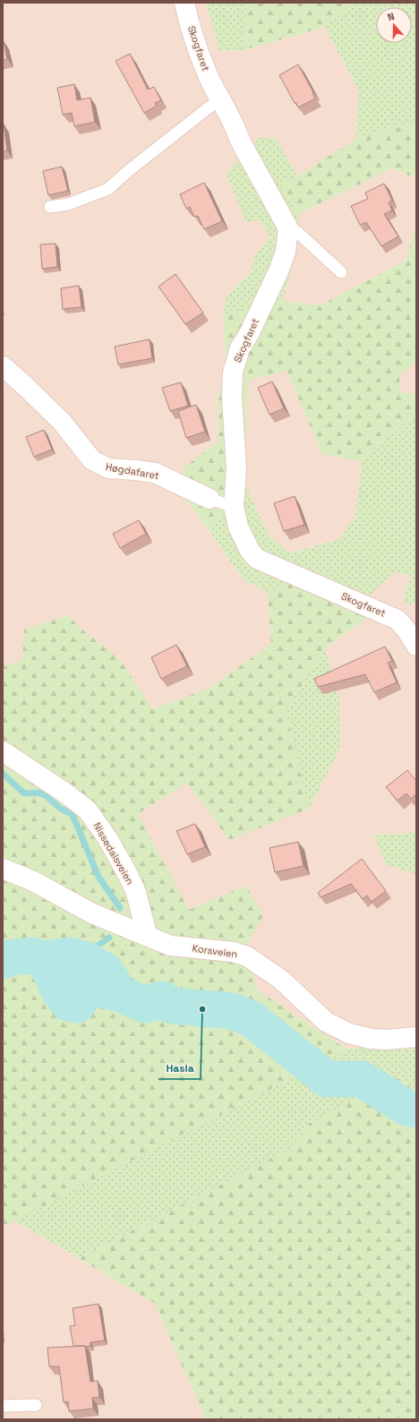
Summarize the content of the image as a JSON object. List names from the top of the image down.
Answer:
{
  "streets": {
    "street": [
      "Skogfaret",
      "Høgdafaret",
      "Nissedalsveien",
      "Korsveien"
    ]
  },
  "crossings": [
    ["Skogfaret", "Høgdafaret"],
    ["Nissedalsveien", "Korsveien"]
  ],
  "places": ["Hasla"],
  "north": "top"
}
